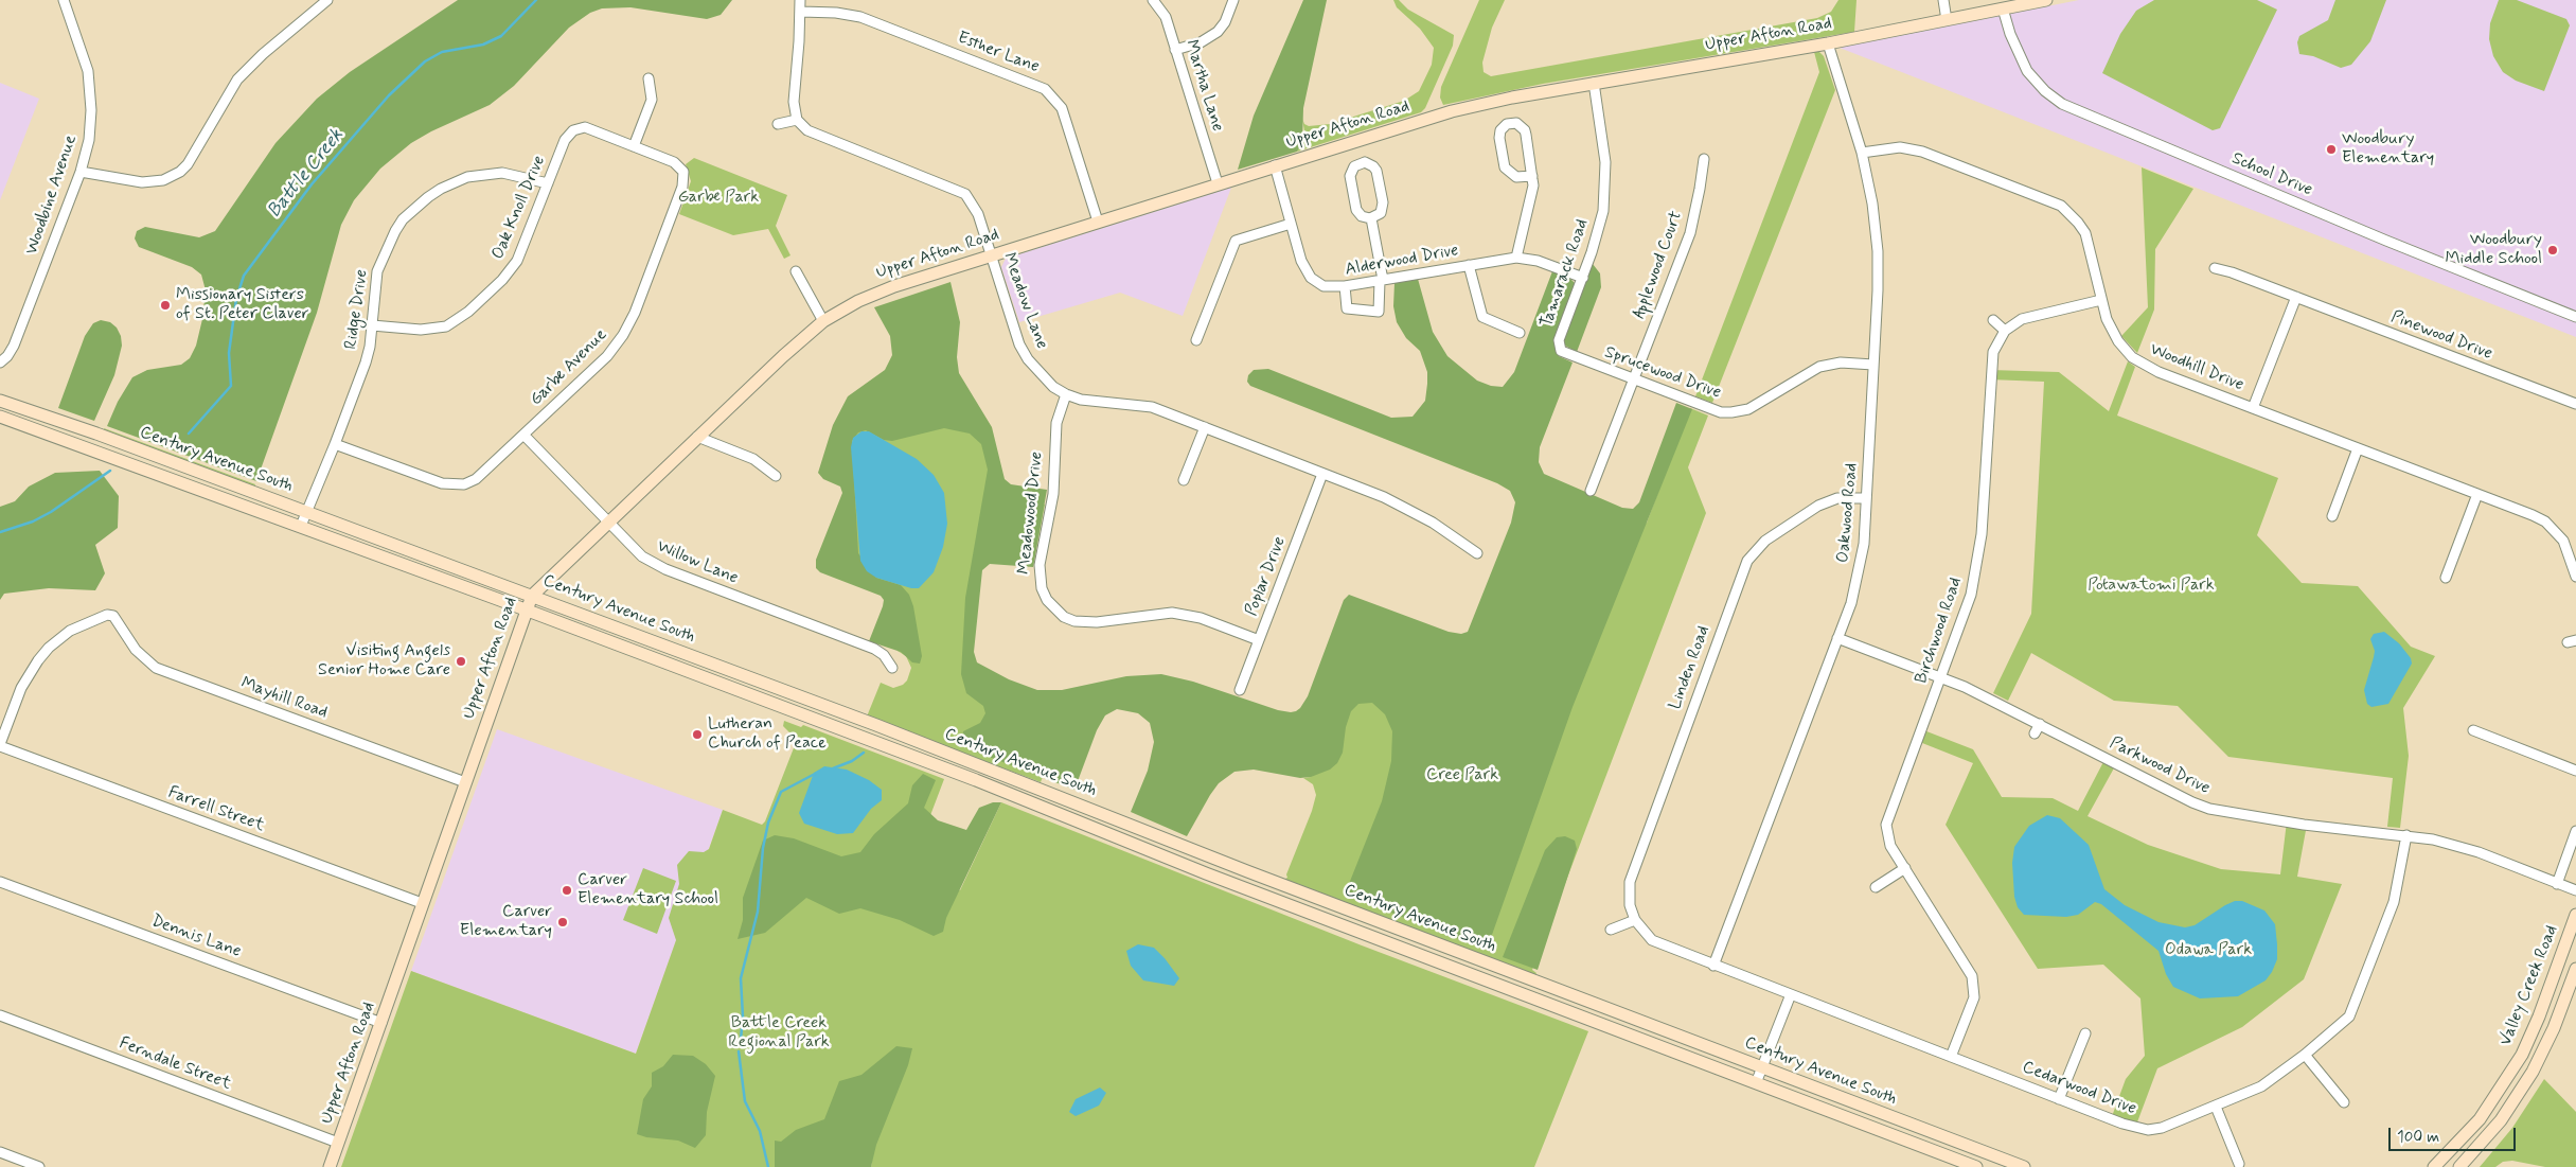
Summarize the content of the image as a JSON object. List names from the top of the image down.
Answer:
{
  "streets": {
    "main road": ["Upper Afton Road", "Century Avenue South", "Valley Creek Road"],
    "street": [
      "Esther Lane",
      "Martha Lane",
      "School Drive",
      "Woodbine Avenue",
      "Oak Knoll Drive",
      "Alderwood Drive",
      "Applewood Court",
      "Tamarack Road",
      "Meadow Lane",
      "Ridge Drive",
      "Pinewood Drive",
      "Garbe Avenue",
      "Woodhill Drive",
      "Sprucewood Drive",
      "Meadowood Drive",
      "Oakwood Road",
      "Willow Lane",
      "Poplar Drive",
      "Birchwood Road",
      "Linden Road",
      "Mayhill Road",
      "Parkwood Drive",
      "Farrell Street",
      "Dennis Lane",
      "Ferndale Street",
      "Cedarwood Drive"
    ]
  },
  "crossings": [
    ["Upper Afton Road", "Esther Lane"],
    ["Upper Afton Road", "Martha Lane"],
    ["Upper Afton Road", "School Drive"],
    ["Upper Afton Road", "Alderwood Drive"],
    ["Upper Afton Road", "Tamarack Road"],
    ["Upper Afton Road", "Meadow Lane"],
    ["Upper Afton Road", "Century Avenue South"],
    ["Upper Afton Road", "Oakwood Road"],
    ["Upper Afton Road", "Willow Lane"],
    ["Upper Afton Road", "Mayhill Road"],
    ["Upper Afton Road", "Farrell Street"],
    ["Upper Afton Road", "Dennis Lane"],
    ["Upper Afton Road", "Ferndale Street"],
    ["Oak Knoll Drive", "Ridge Drive"],
    ["Oak Knoll Drive", "Garbe Avenue"],
    ["Alderwood Drive", "Tamarack Road"],
    ["Applewood Court", "Sprucewood Drive"],
    ["Tamarack Road", "Sprucewood Drive"],
    ["Meadow Lane", "Meadowood Drive"],
    ["Meadow Lane", "Poplar Drive"],
    ["Ridge Drive", "Garbe Avenue"],
    ["Ridge Drive", "Century Avenue South"],
    ["Garbe Avenue", "Willow Lane"],
    ["Woodhill Drive", "Oakwood Road"],
    ["Sprucewood Drive", "Oakwood Road"],
    ["Meadowood Drive", "Poplar Drive"],
    ["Oakwood Road", "Linden Road"],
    ["Oakwood Road", "Parkwood Drive"],
    ["Oakwood Road", "Cedarwood Drive"],
    ["Birchwood Road", "Parkwood Drive"],
    ["Birchwood Road", "Cedarwood Drive"],
    ["Linden Road", "Cedarwood Drive"],
    ["Mayhill Road", "Farrell Street"],
    ["Parkwood Drive", "Cedarwood Drive"]
  ],
  "water": ["Battle Creek"],
  "parks": [
    "Garbe Park",
    "Potawatomi Park",
    "Cree Park",
    "Odawa Park",
    "Battle Creek Regional Park"
  ],
  "places": [
    "Woodbury Elementary",
    "Woodbury Middle School",
    "Missionary Sisters of St. Peter Claver",
    "Visiting Angels Senior Home Care",
    "Lutheran Church of Peace",
    "Carver Elementary School",
    "Carver Elementary"
  ],
  "scale_bar": "100 m"
}
